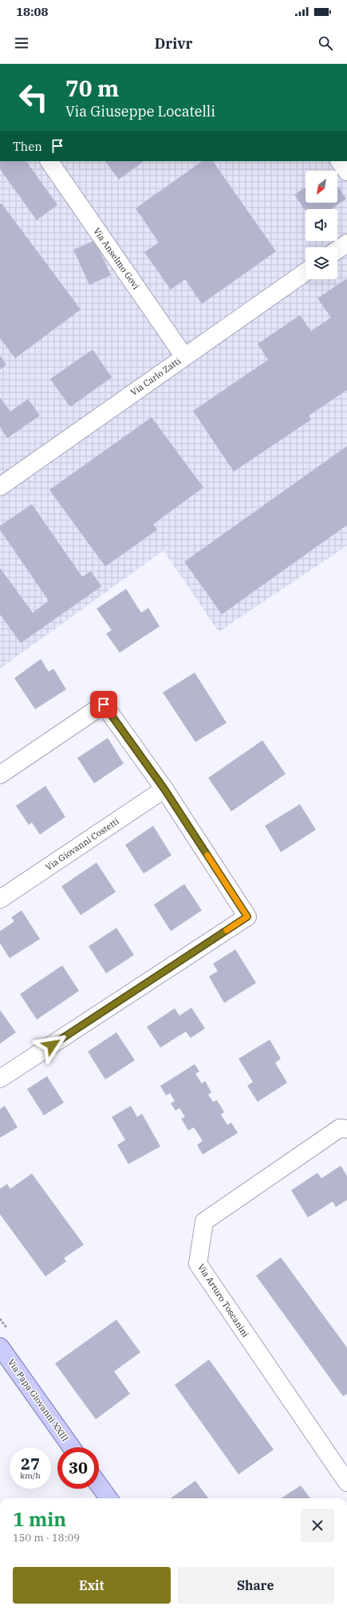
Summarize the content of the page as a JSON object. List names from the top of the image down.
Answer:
{
  "streets": {
    "main road": ["Via Papa Giovanni XXIII"],
    "street": [
      "Via Anselmo Govi",
      "Via Carlo Zatti",
      "Via Giovanni Costetti",
      "Via Arturo Toscanini"
    ]
  },
  "crossings": [
    ["Via Anselmo Govi", "Via Carlo Zatti"]
  ],
  "north": "bottom left",
  "page": {
    "status": "18:08",
    "header": "Drivr",
    "turn": ["70 m", "Via Giuseppe Locatelli"],
    "then": "Then",
    "speed": "27 km/h",
    "limit": "30",
    "heading": ["1 min", "150 m · 18:09"],
    "buttons": ["Exit", "Share"]
  }
}
